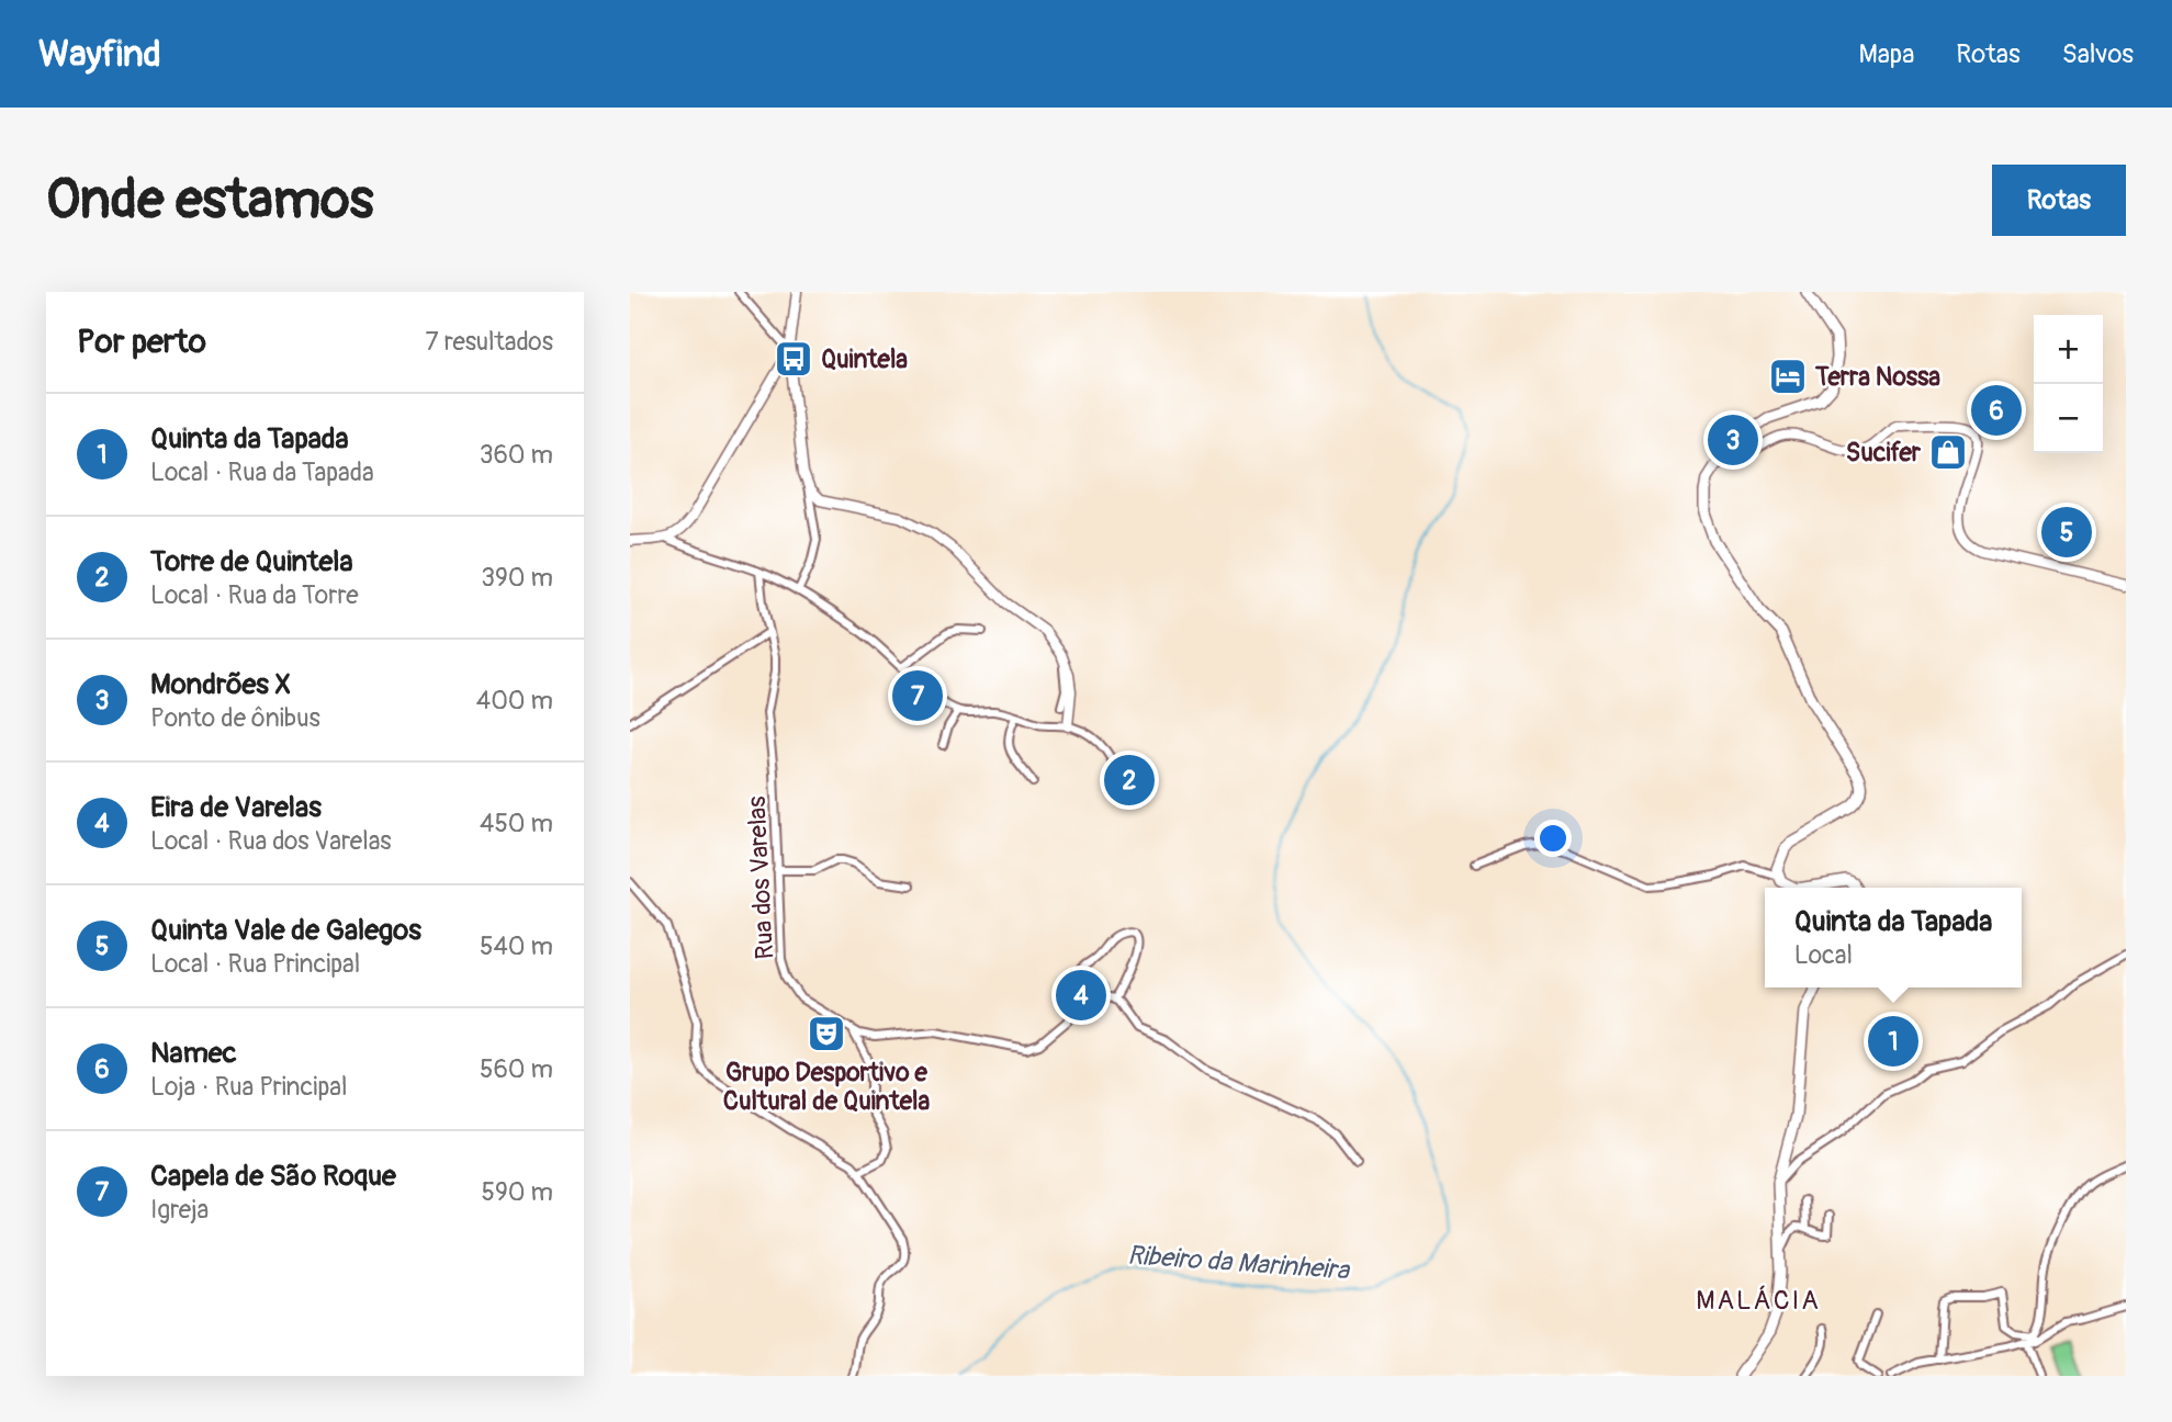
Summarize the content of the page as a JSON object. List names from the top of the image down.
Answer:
{
  "streets": {
    "street": ["Rua dos Varelas"]
  },
  "districts": ["MALÁCIA"],
  "water": ["Ribeiro da Marinheira"],
  "places": {
    "bus stop": ["Quintela"],
    "hotel": ["Terra Nossa"],
    "shop": ["Sucifer"],
    "theatre": ["Grupo Desportivo e Cultural de Quintela"]
  },
  "page": {
    "header": "Wayfind",
    "nav": ["Mapa", "Rotas", "Salvos"],
    "buttons": "Rotas",
    "title": "Onde estamos",
    "heading": ["Por perto", "7 resultados"],
    "map_buttons": ["+", "−"],
    "pins": [
      "6",
      "3",
      "5",
      "7",
      "2",
      "4",
      "1"
    ],
    "list": [
      {
        "mark": "1",
        "name": "Quinta da Tapada",
        "note": "Local · Rua da Tapada",
        "value": "360 m"
      },
      {
        "mark": "2",
        "name": "Torre de Quintela",
        "note": "Local · Rua da Torre",
        "value": "390 m"
      },
      {
        "mark": "3",
        "name": "Mondrões X",
        "note": "Ponto de ônibus",
        "value": "400 m"
      },
      {
        "mark": "4",
        "name": "Eira de Varelas",
        "note": "Local · Rua dos Varelas",
        "value": "450 m"
      },
      {
        "mark": "5",
        "name": "Quinta Vale de Galegos",
        "note": "Local · Rua Principal",
        "value": "540 m"
      },
      {
        "mark": "6",
        "name": "Namec",
        "note": "Loja · Rua Principal",
        "value": "560 m"
      },
      {
        "mark": "7",
        "name": "Capela de São Roque",
        "note": "Igreja",
        "value": "590 m"
      }
    ],
    "popup": ["Quinta da Tapada", "Local"]
  }
}
